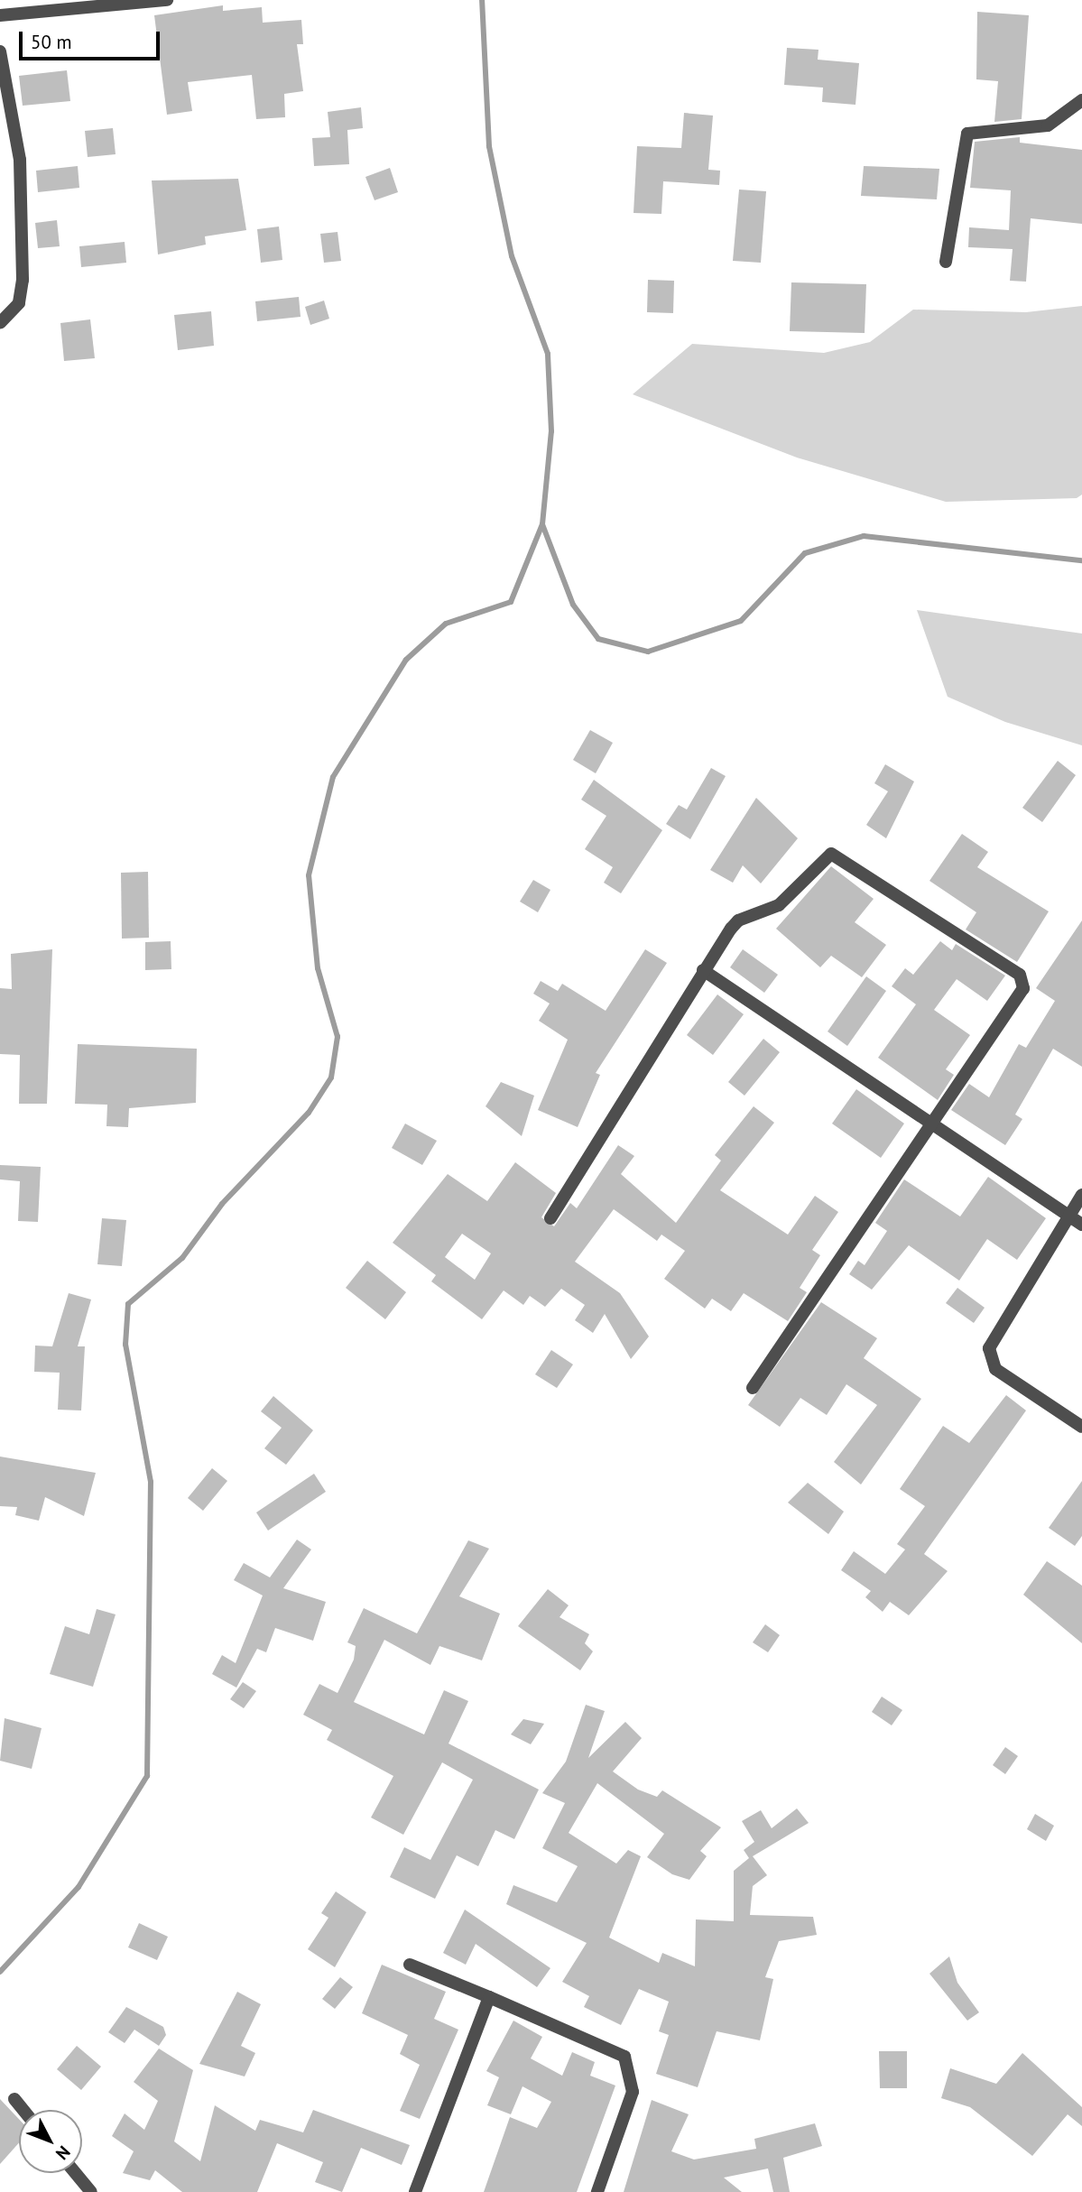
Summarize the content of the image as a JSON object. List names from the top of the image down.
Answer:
{
  "scale_bar": "50 m",
  "north": "bottom right"
}
